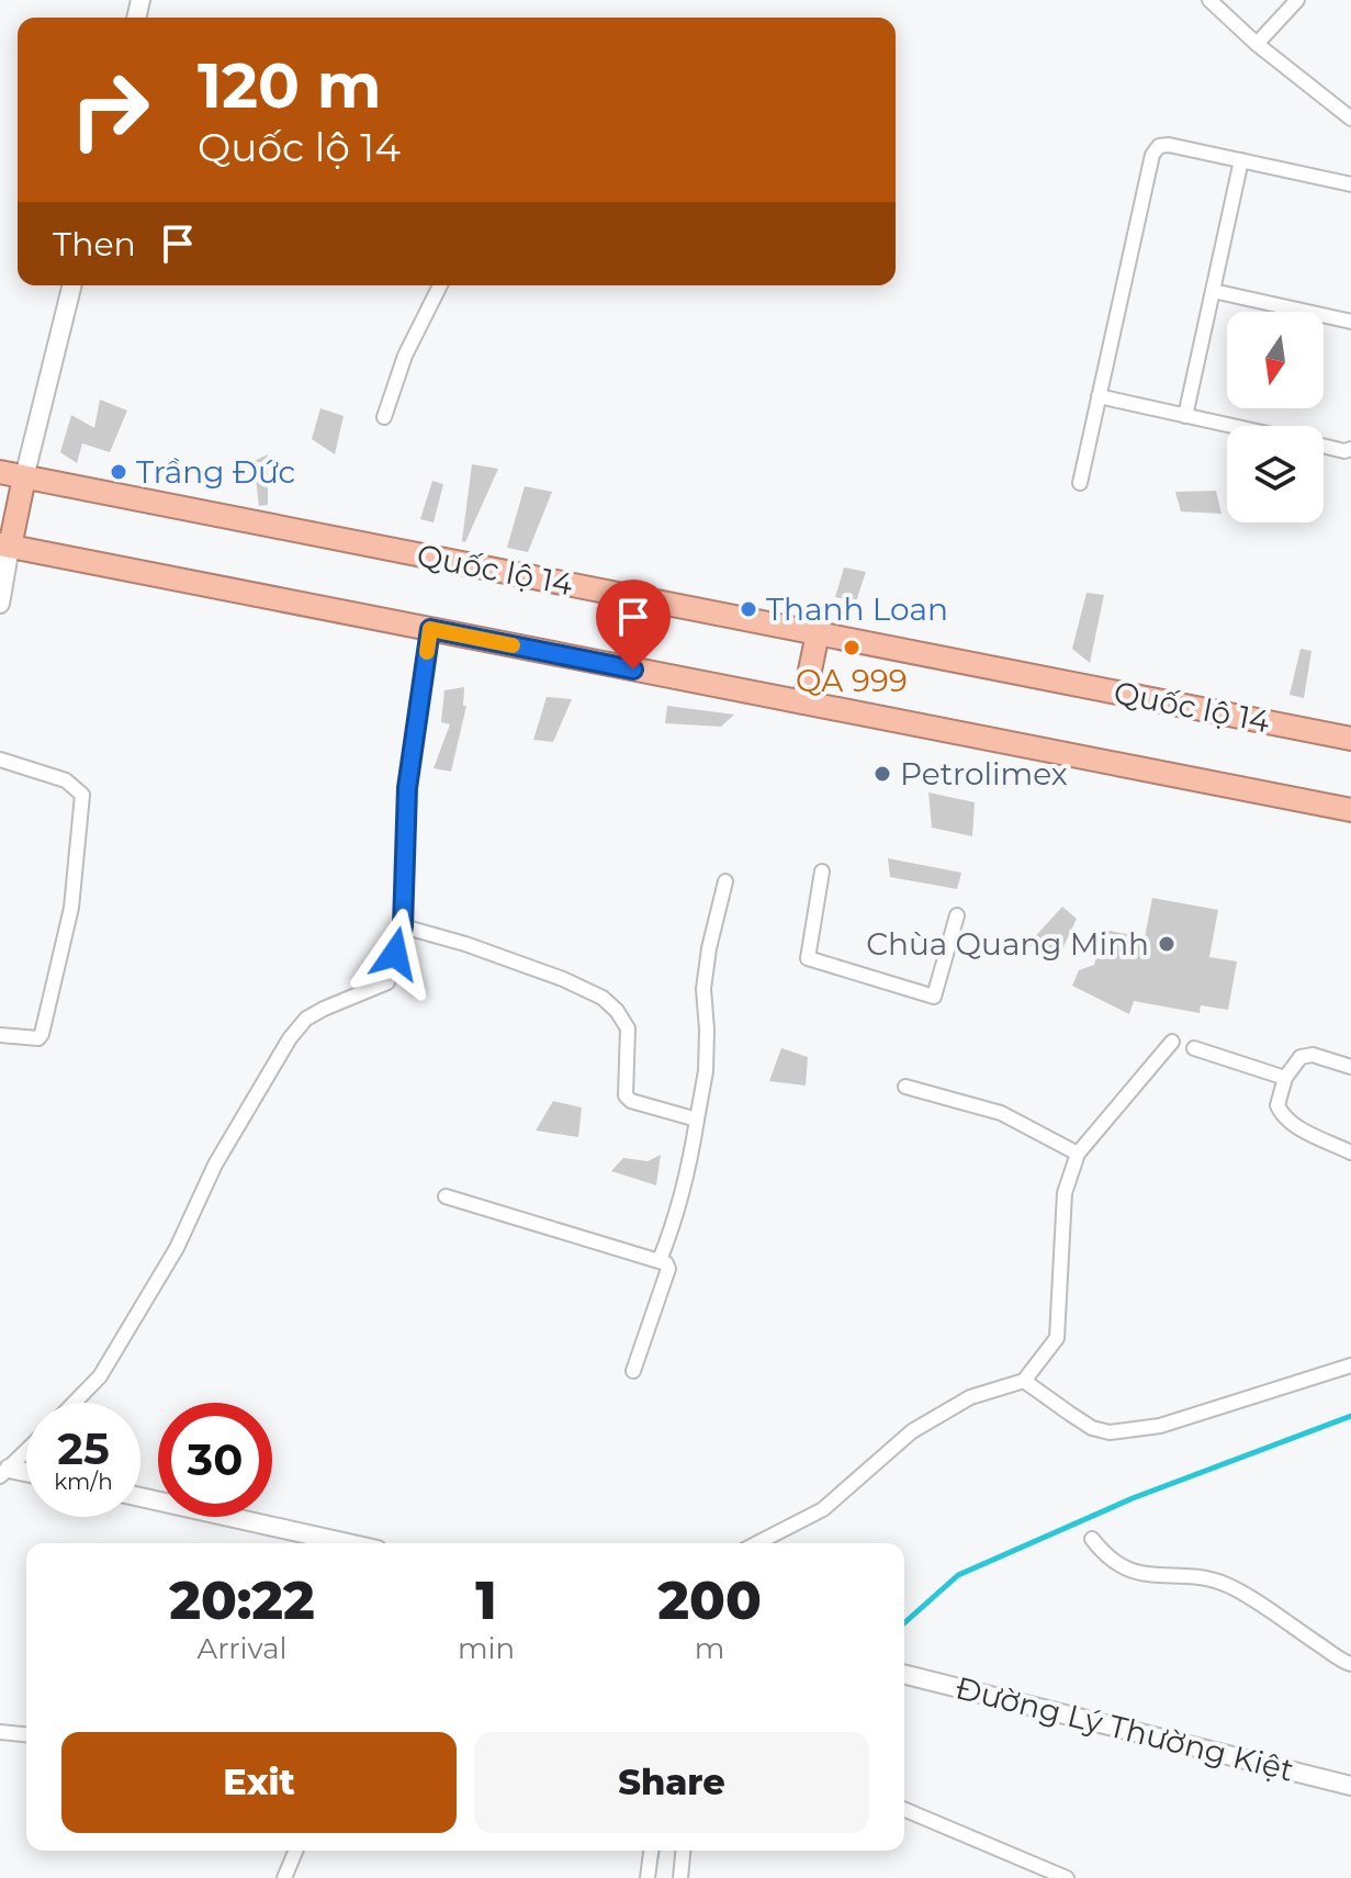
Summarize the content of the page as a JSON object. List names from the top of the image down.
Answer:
{
  "streets": {
    "highway": ["Quốc lộ 14"],
    "street": ["Đường Lý Thường Kiệt"]
  },
  "places": [
    "Trầng Đức",
    "Thanh Loan",
    "QA 999",
    "Petrolimex",
    "Chùa Quang Minh"
  ],
  "north": "bottom",
  "page": {
    "turn": ["120 m", "Quốc lộ 14"],
    "then": "Then",
    "speed": "25 km/h",
    "limit": "30",
    "eta": [
      "20:22",
      "Arrival",
      "1",
      "min",
      "200",
      "m"
    ],
    "buttons": ["Exit", "Share"]
  }
}
